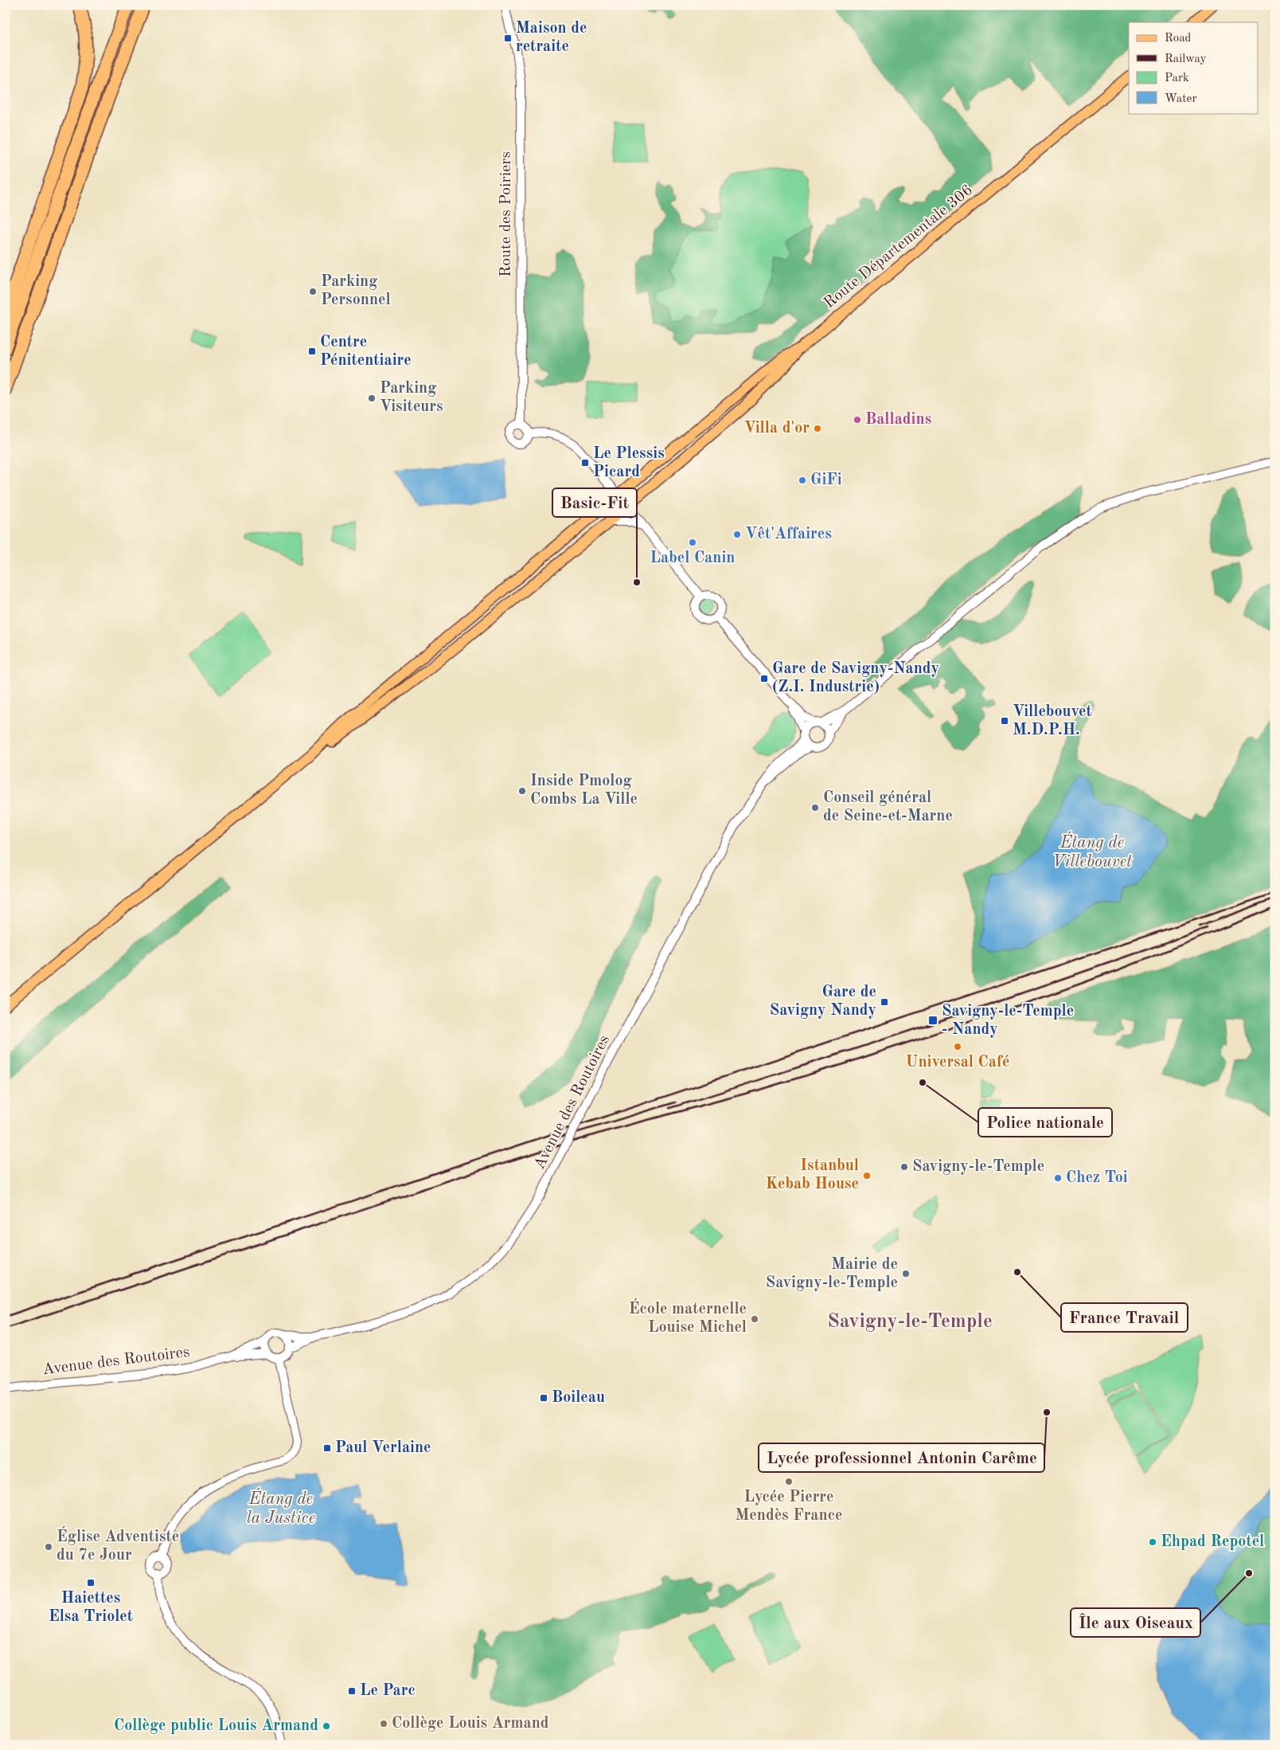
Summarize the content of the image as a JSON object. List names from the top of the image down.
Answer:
{
  "streets": {
    "main road": ["Route Départementale 306"],
    "street": ["Route des Poiriers", "Avenue des Routoires"]
  },
  "districts": ["Savigny-le-Temple"],
  "water": ["Étang de Villebouvet", "Étang de la Justice"],
  "places": {
    "transit": [
      "Maison de retraite",
      "Centre Pénitentiaire",
      "Le Plessis Picard",
      "Gare de Savigny-Nandy (Z.I. Industrie)",
      "Villebouvet M.D.P.H.",
      "Gare de Savigny Nandy",
      "Savigny-le-Temple - Nandy",
      "Boileau",
      "Paul Verlaine",
      "Haiettes Elsa Triolet",
      "Le Parc"
    ],
    "other": [
      "Parking Personnel",
      "Parking Visiteurs",
      "Balladins",
      "Villa d'or",
      "GiFi",
      "Vêt'Affaires",
      "Label Canin",
      "Basic-Fit",
      "Inside Pmolog Combs La Ville",
      "Conseil général de Seine-et-Marne",
      "Universal Café",
      "Police nationale",
      "Savigny-le-Temple",
      "Istanbul Kebab House",
      "Chez Toi",
      "France Travail",
      "Mairie de Savigny-le-Temple",
      "École maternelle Louise Michel",
      "Lycée professionnel Antonin Carême",
      "Lycée Pierre Mendès France",
      "Ehpad Repotel",
      "Église Adventiste du 7e Jour",
      "Île aux Oiseaux",
      "Collège Louis Armand",
      "Collège public Louis Armand"
    ]
  },
  "legend": [
    "Road",
    "Railway",
    "Park",
    "Water"
  ]
}
